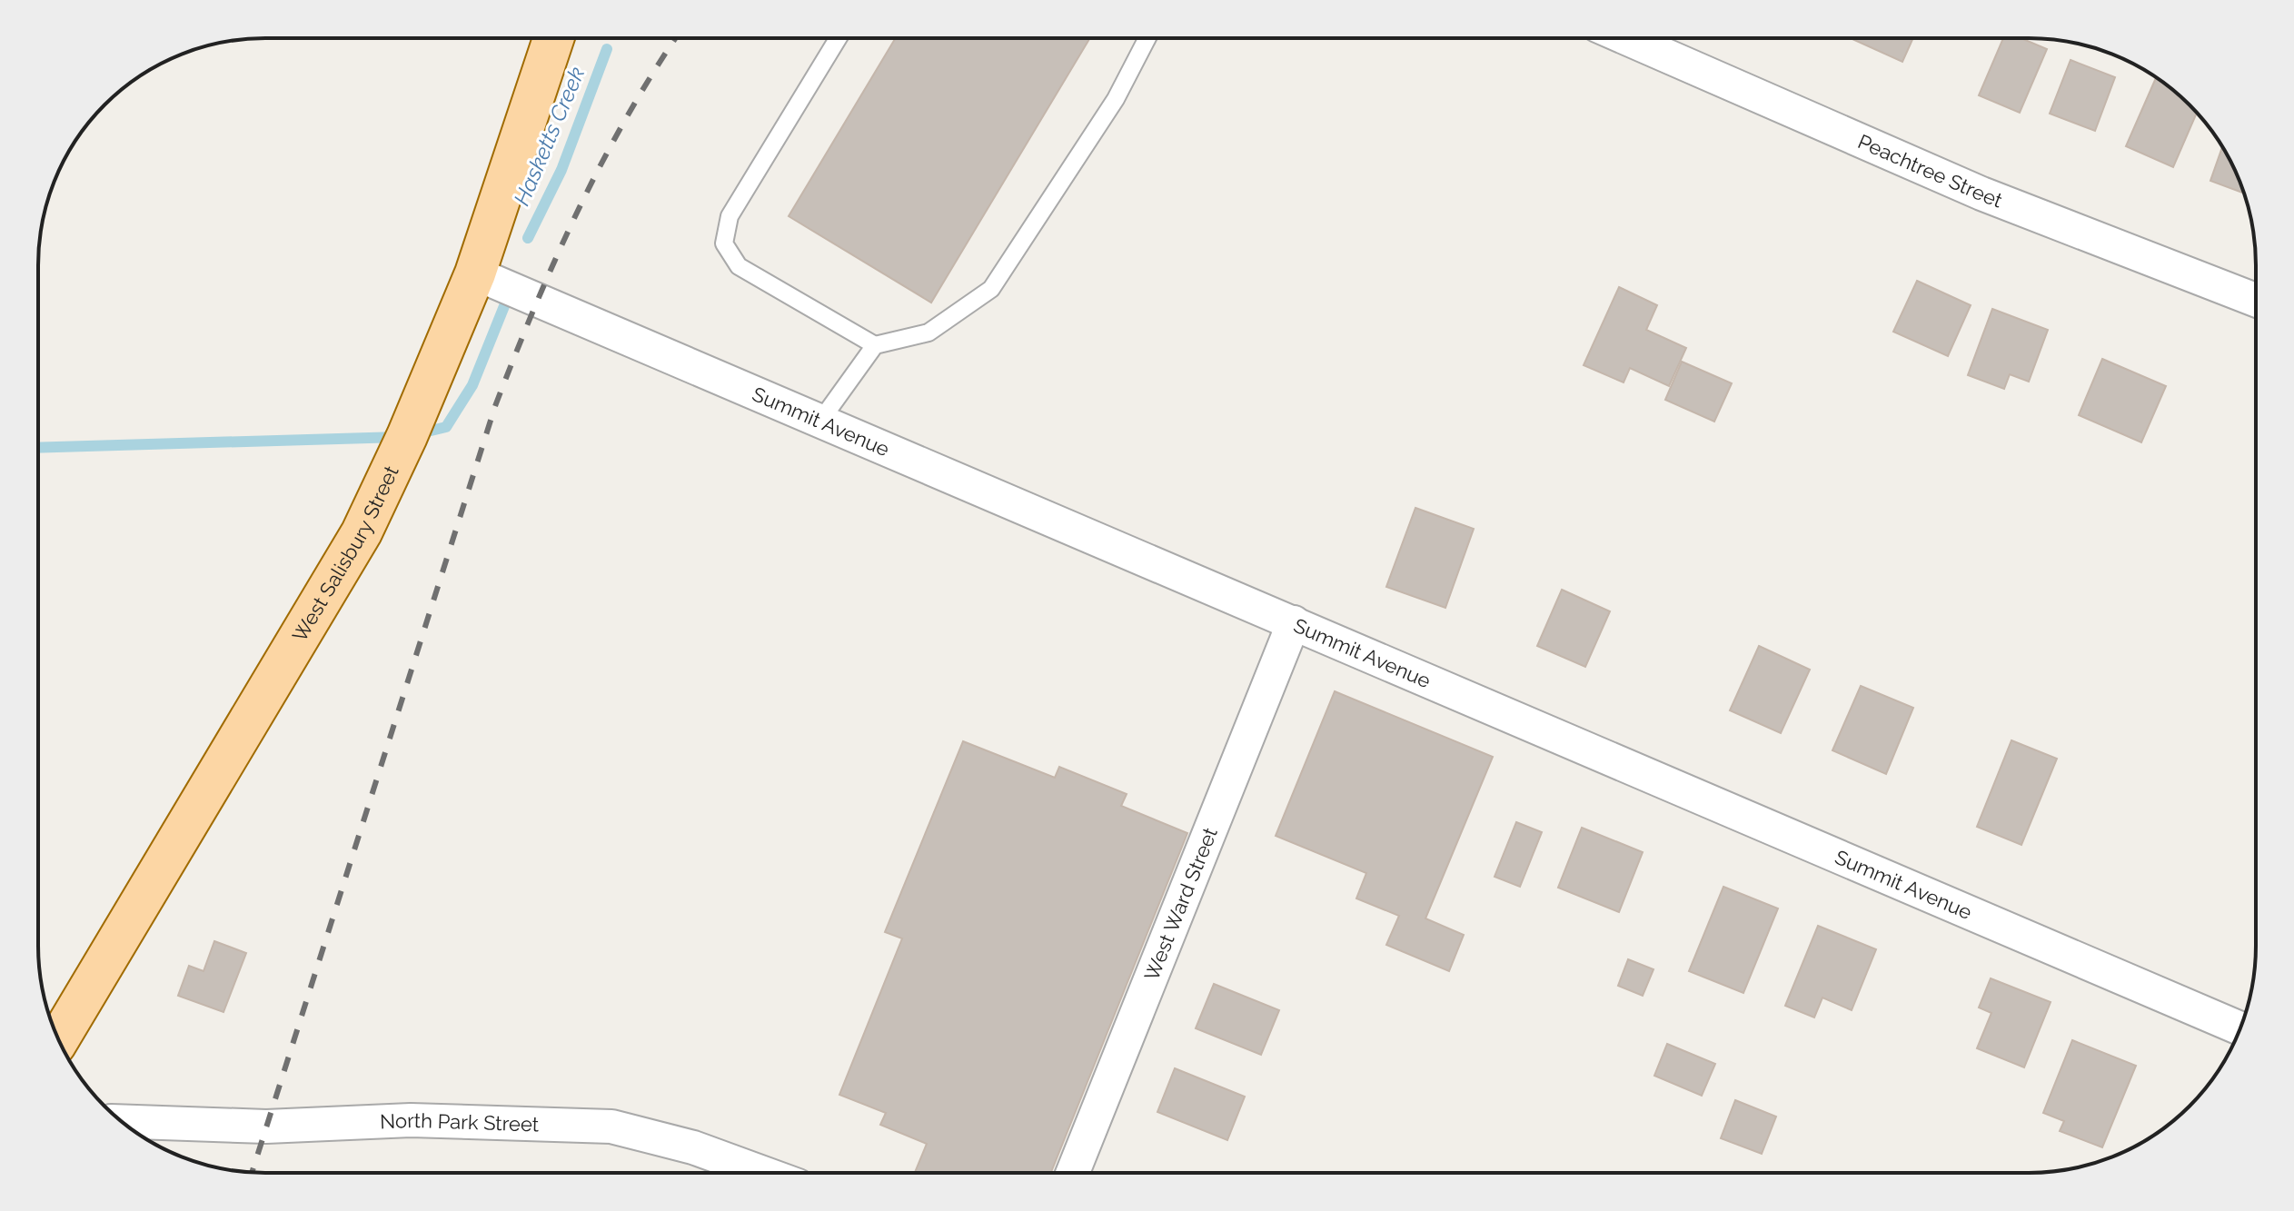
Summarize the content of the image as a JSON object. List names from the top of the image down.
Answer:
{
  "streets": {
    "main road": ["West Salisbury Street"],
    "street": [
      "Peachtree Street",
      "Summit Avenue",
      "West Ward Street",
      "North Park Street"
    ]
  },
  "crossings": [
    ["Summit Avenue", "West Salisbury Street"],
    ["Summit Avenue", "West Ward Street"]
  ],
  "water": ["Hasketts Creek"]
}
